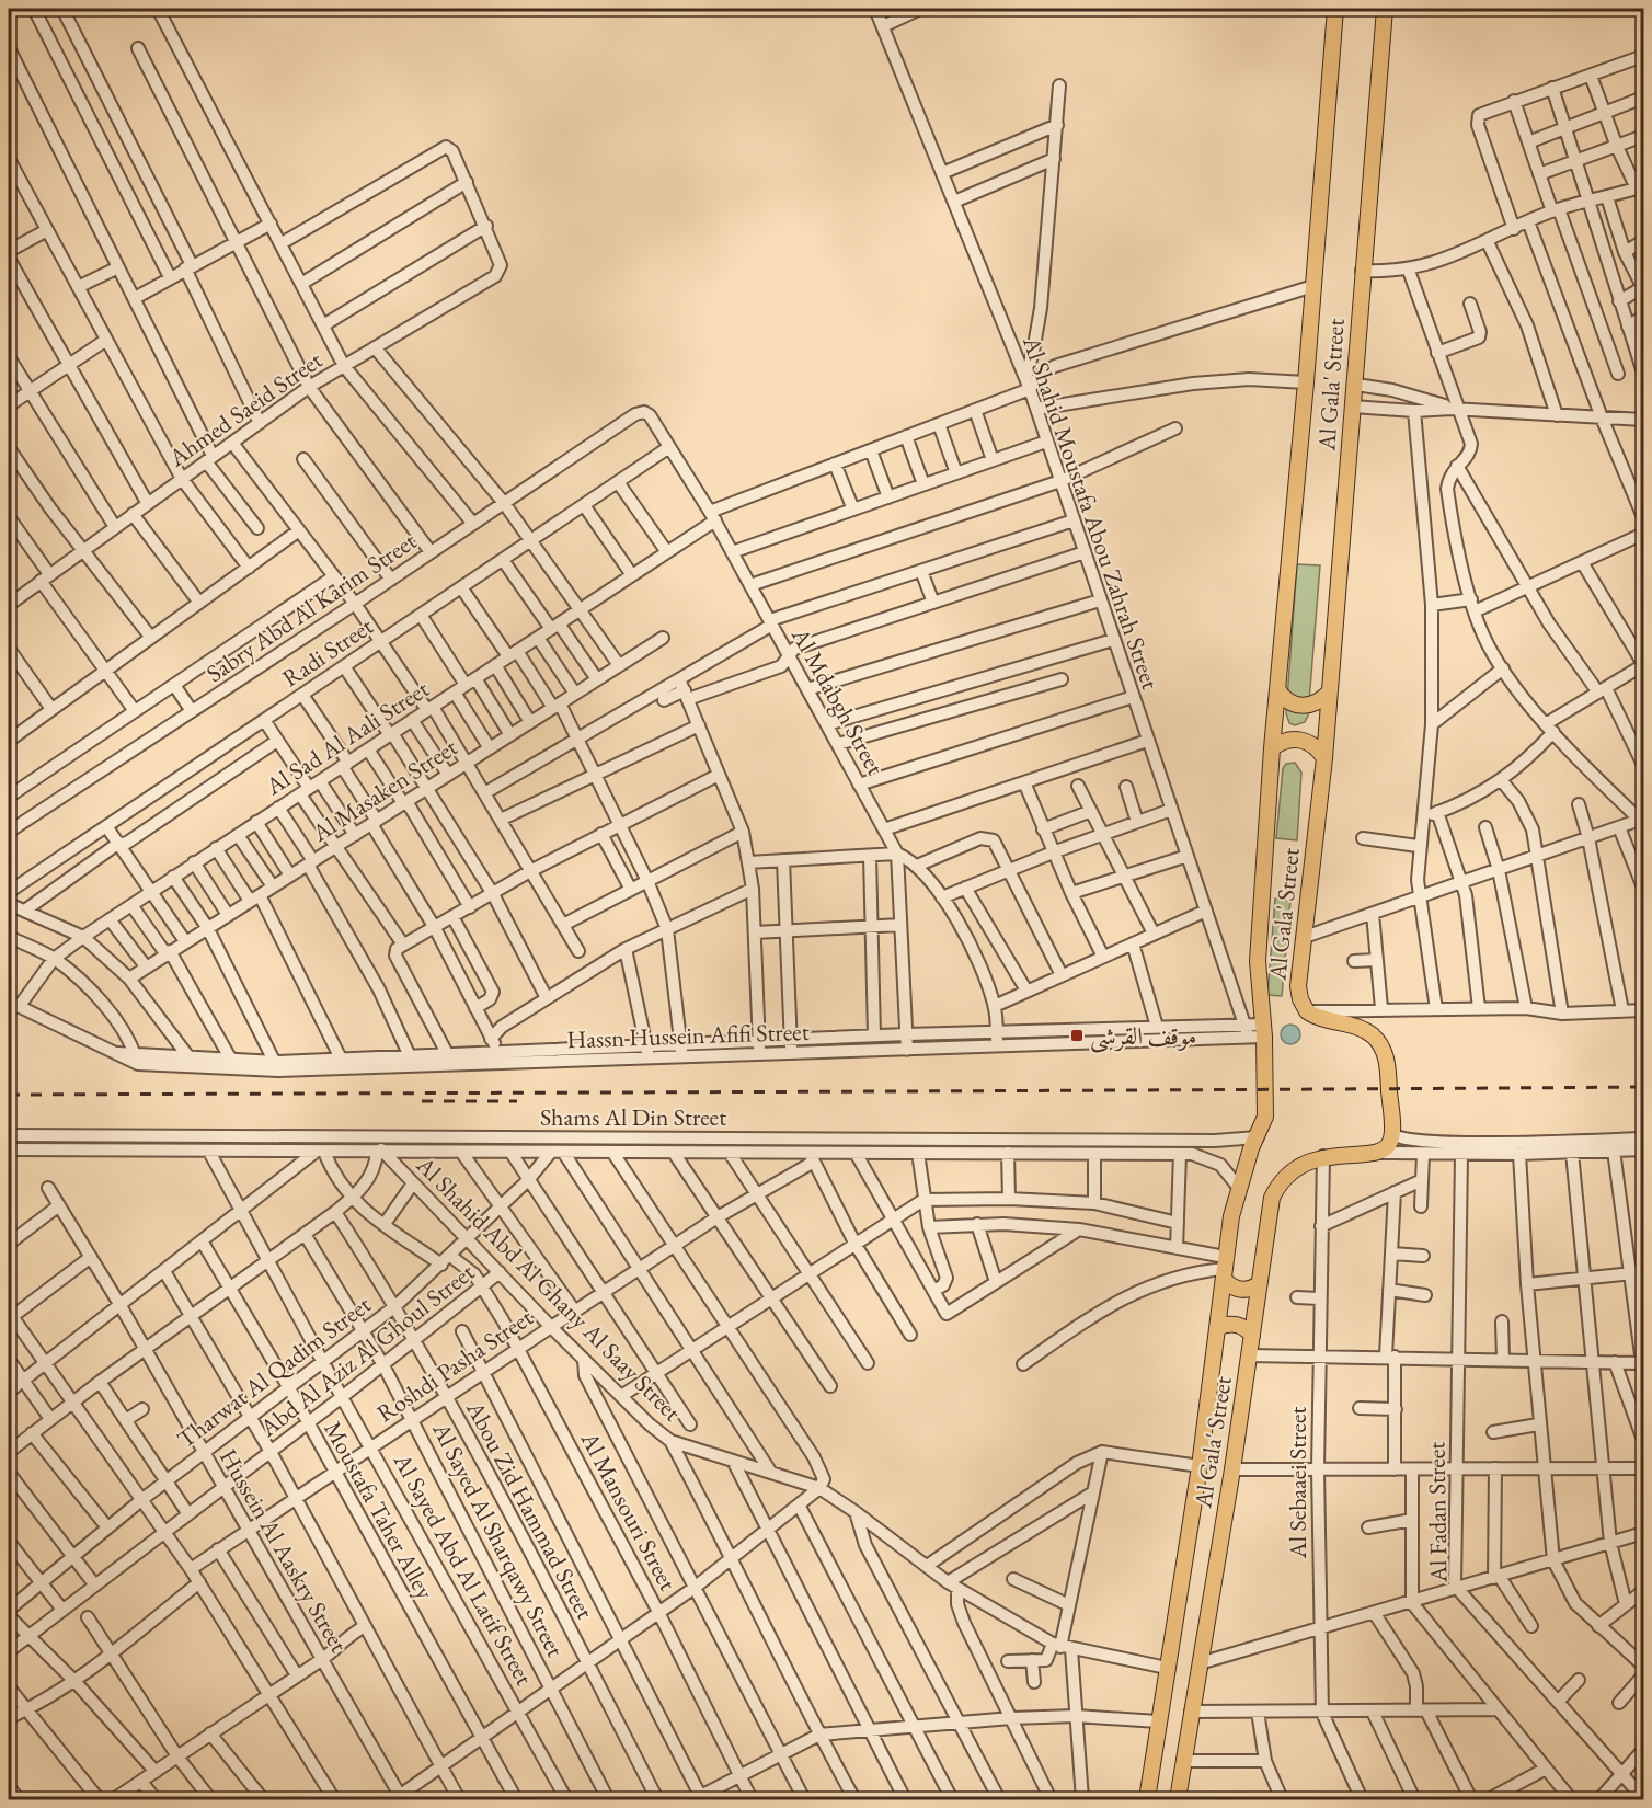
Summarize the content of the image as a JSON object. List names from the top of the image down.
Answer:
{
  "streets": {
    "main road": ["Al Gala' Street"],
    "street": [
      "Ahmed Saeid Street",
      "Al Shahid Moustafa Abou Zahrah Street",
      "Sabry Abd Al Karim Street",
      "Radi Street",
      "Al Mdabgh Street",
      "Al Sad Al Aali Street",
      "Al Masaken Street",
      "Hassn Hussein Afifi Street",
      "Shams Al Din Street",
      "Al Shahid Abd Al Ghany Al Saay Street",
      "Abd Al Aziz Al Ghoul Street",
      "Roshdi Pasha Street",
      "Tharwat Al Qadim Street",
      "Al Sebaaei Street",
      "Moustafa Taher Alley",
      "Abou Zid Hammad Street",
      "Al Mansouri Street",
      "Al Fadan Street",
      "Al Sayed Al Sharqawy Street",
      "Hussein Al Aaskry Street",
      "Al Sayed Abd Al Latif Street"
    ]
  },
  "crossings": [
    ["Al Gala' Street", "Al Shahid Moustafa Abou Zahrah Street"],
    ["Al Gala' Street", "Hassn Hussein Afifi Street"],
    ["Al Gala' Street", "Shams Al Din Street"],
    ["Al Gala' Street", "Al Shahid Abd Al Ghany Al Saay Street"],
    ["Al Gala' Street", "Al Sebaaei Street"],
    ["Al Shahid Moustafa Abou Zahrah Street", "Al Sad Al Aali Street"],
    ["Al Shahid Moustafa Abou Zahrah Street", "Hassn Hussein Afifi Street"],
    ["Sabry Abd Al Karim Street", "Al Mdabgh Street"],
    ["Radi Street", "Al Mdabgh Street"],
    ["Al Mdabgh Street", "Al Sad Al Aali Street"],
    ["Al Mdabgh Street", "Hassn Hussein Afifi Street"],
    ["Al Sad Al Aali Street", "Hassn Hussein Afifi Street"],
    ["Shams Al Din Street", "Al Shahid Abd Al Ghany Al Saay Street"],
    ["Shams Al Din Street", "Roshdi Pasha Street"],
    ["Shams Al Din Street", "Tharwat Al Qadim Street"],
    ["Shams Al Din Street", "Al Sayed Abd Al Latif Street"],
    ["Al Shahid Abd Al Ghany Al Saay Street", "Abd Al Aziz Al Ghoul Street"],
    ["Al Shahid Abd Al Ghany Al Saay Street", "Roshdi Pasha Street"],
    ["Al Shahid Abd Al Ghany Al Saay Street", "Tharwat Al Qadim Street"],
    ["Abd Al Aziz Al Ghoul Street", "Moustafa Taher Alley"],
    ["Abd Al Aziz Al Ghoul Street", "Abou Zid Hammad Street"],
    ["Abd Al Aziz Al Ghoul Street", "Al Mansouri Street"],
    ["Abd Al Aziz Al Ghoul Street", "Al Sayed Al Sharqawy Street"],
    ["Abd Al Aziz Al Ghoul Street", "Hussein Al Aaskry Street"],
    ["Abd Al Aziz Al Ghoul Street", "Al Sayed Abd Al Latif Street"],
    ["Roshdi Pasha Street", "Moustafa Taher Alley"],
    ["Roshdi Pasha Street", "Abou Zid Hammad Street"],
    ["Roshdi Pasha Street", "Al Mansouri Street"],
    ["Roshdi Pasha Street", "Al Sayed Al Sharqawy Street"],
    ["Roshdi Pasha Street", "Hussein Al Aaskry Street"],
    ["Roshdi Pasha Street", "Al Sayed Abd Al Latif Street"],
    ["Tharwat Al Qadim Street", "Moustafa Taher Alley"],
    ["Tharwat Al Qadim Street", "Abou Zid Hammad Street"],
    ["Tharwat Al Qadim Street", "Al Mansouri Street"],
    ["Tharwat Al Qadim Street", "Al Sayed Al Sharqawy Street"],
    ["Tharwat Al Qadim Street", "Hussein Al Aaskry Street"],
    ["Tharwat Al Qadim Street", "Al Sayed Abd Al Latif Street"]
  ],
  "places": {
    "transit": ["موقف القرشى"]
  }
}
